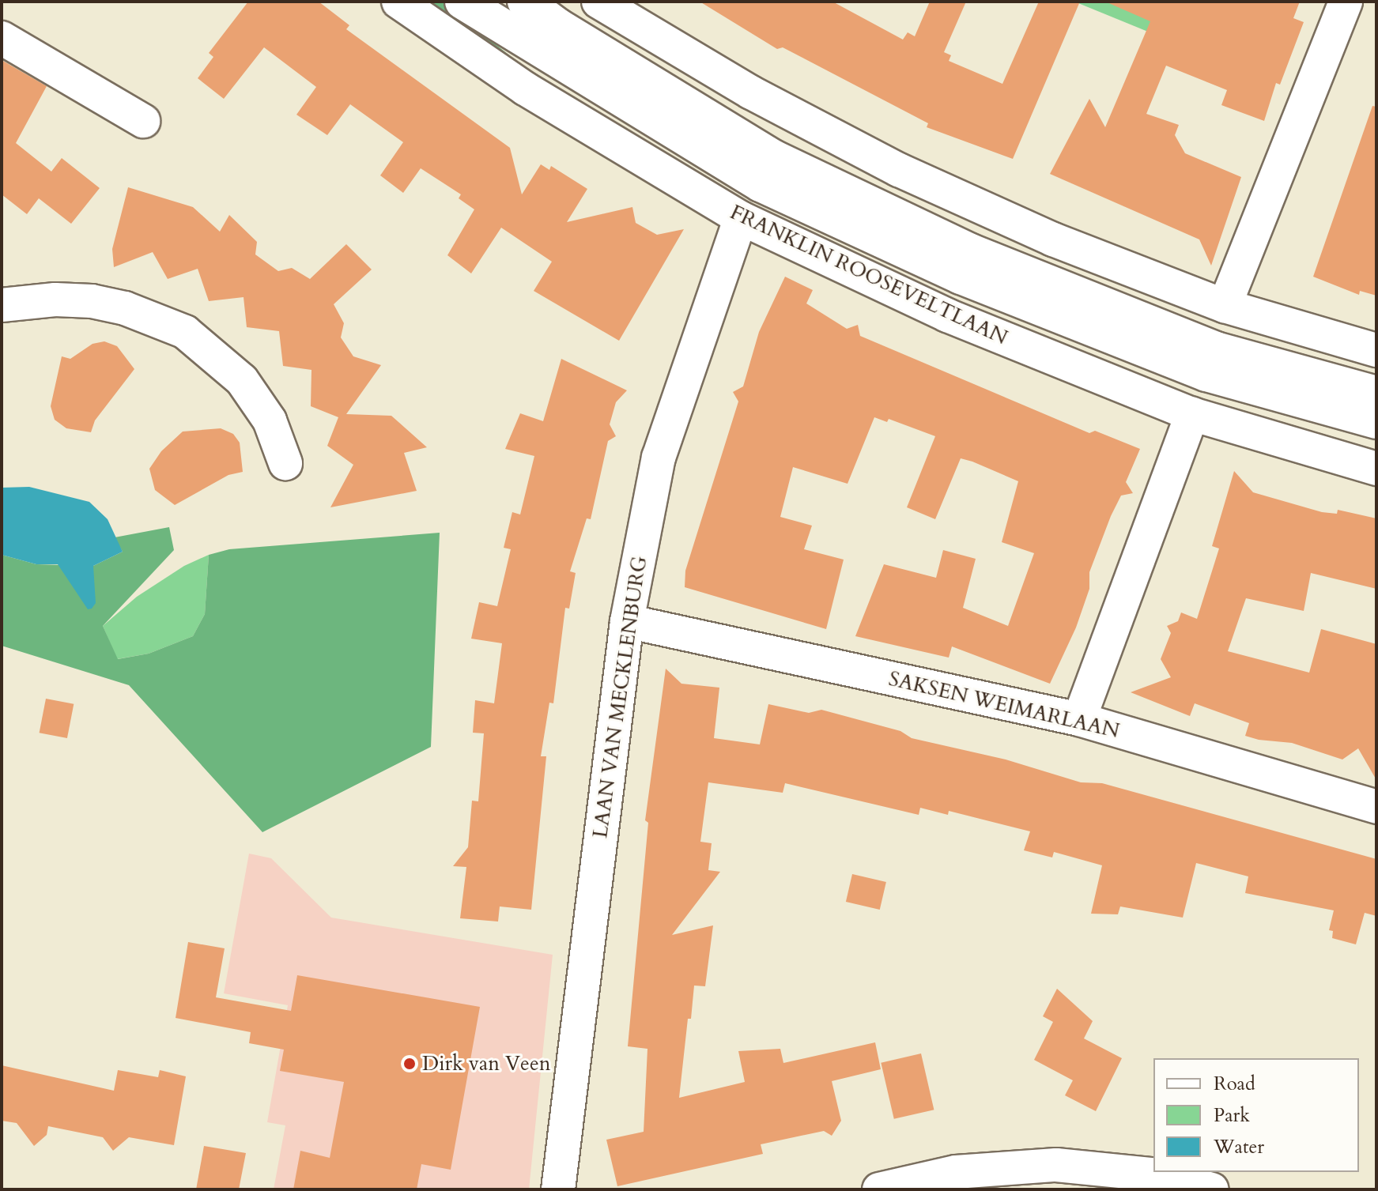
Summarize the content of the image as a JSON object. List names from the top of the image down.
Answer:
{
  "streets": {
    "main road": ["FRANKLIN ROOSEVELTLAAN"],
    "street": ["LAAN VAN MECKLENBURG", "SAKSEN WEIMARLAAN"]
  },
  "crossings": [
    ["FRANKLIN ROOSEVELTLAAN", "LAAN VAN MECKLENBURG"],
    ["LAAN VAN MECKLENBURG", "SAKSEN WEIMARLAAN"]
  ],
  "places": ["Dirk van Veen"],
  "legend": ["Road", "Park", "Water"]
}
